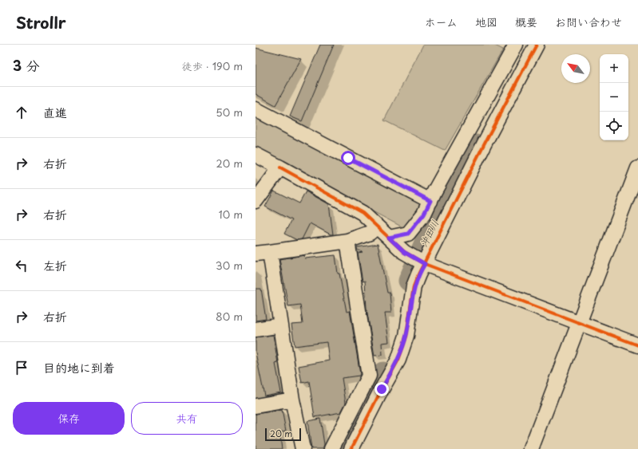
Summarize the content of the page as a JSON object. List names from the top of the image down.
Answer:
{
  "water": ["沖田川"],
  "scale_bar": "20 m",
  "north": "top left",
  "page": {
    "header": "Strollr",
    "nav": [
      "ホーム",
      "地図",
      "概要",
      "お問い合わせ"
    ],
    "heading": ["3 分", "徒歩 · 190 m"],
    "map_buttons": ["+", "−"],
    "list": [
      ["直進", "50 m"],
      ["右折", "20 m"],
      ["右折", "10 m"],
      ["左折", "30 m"],
      ["右折", "80 m"],
      "目的地に到着"
    ],
    "buttons": ["保存", "共有"],
    "scale": "20 m"
  }
}
